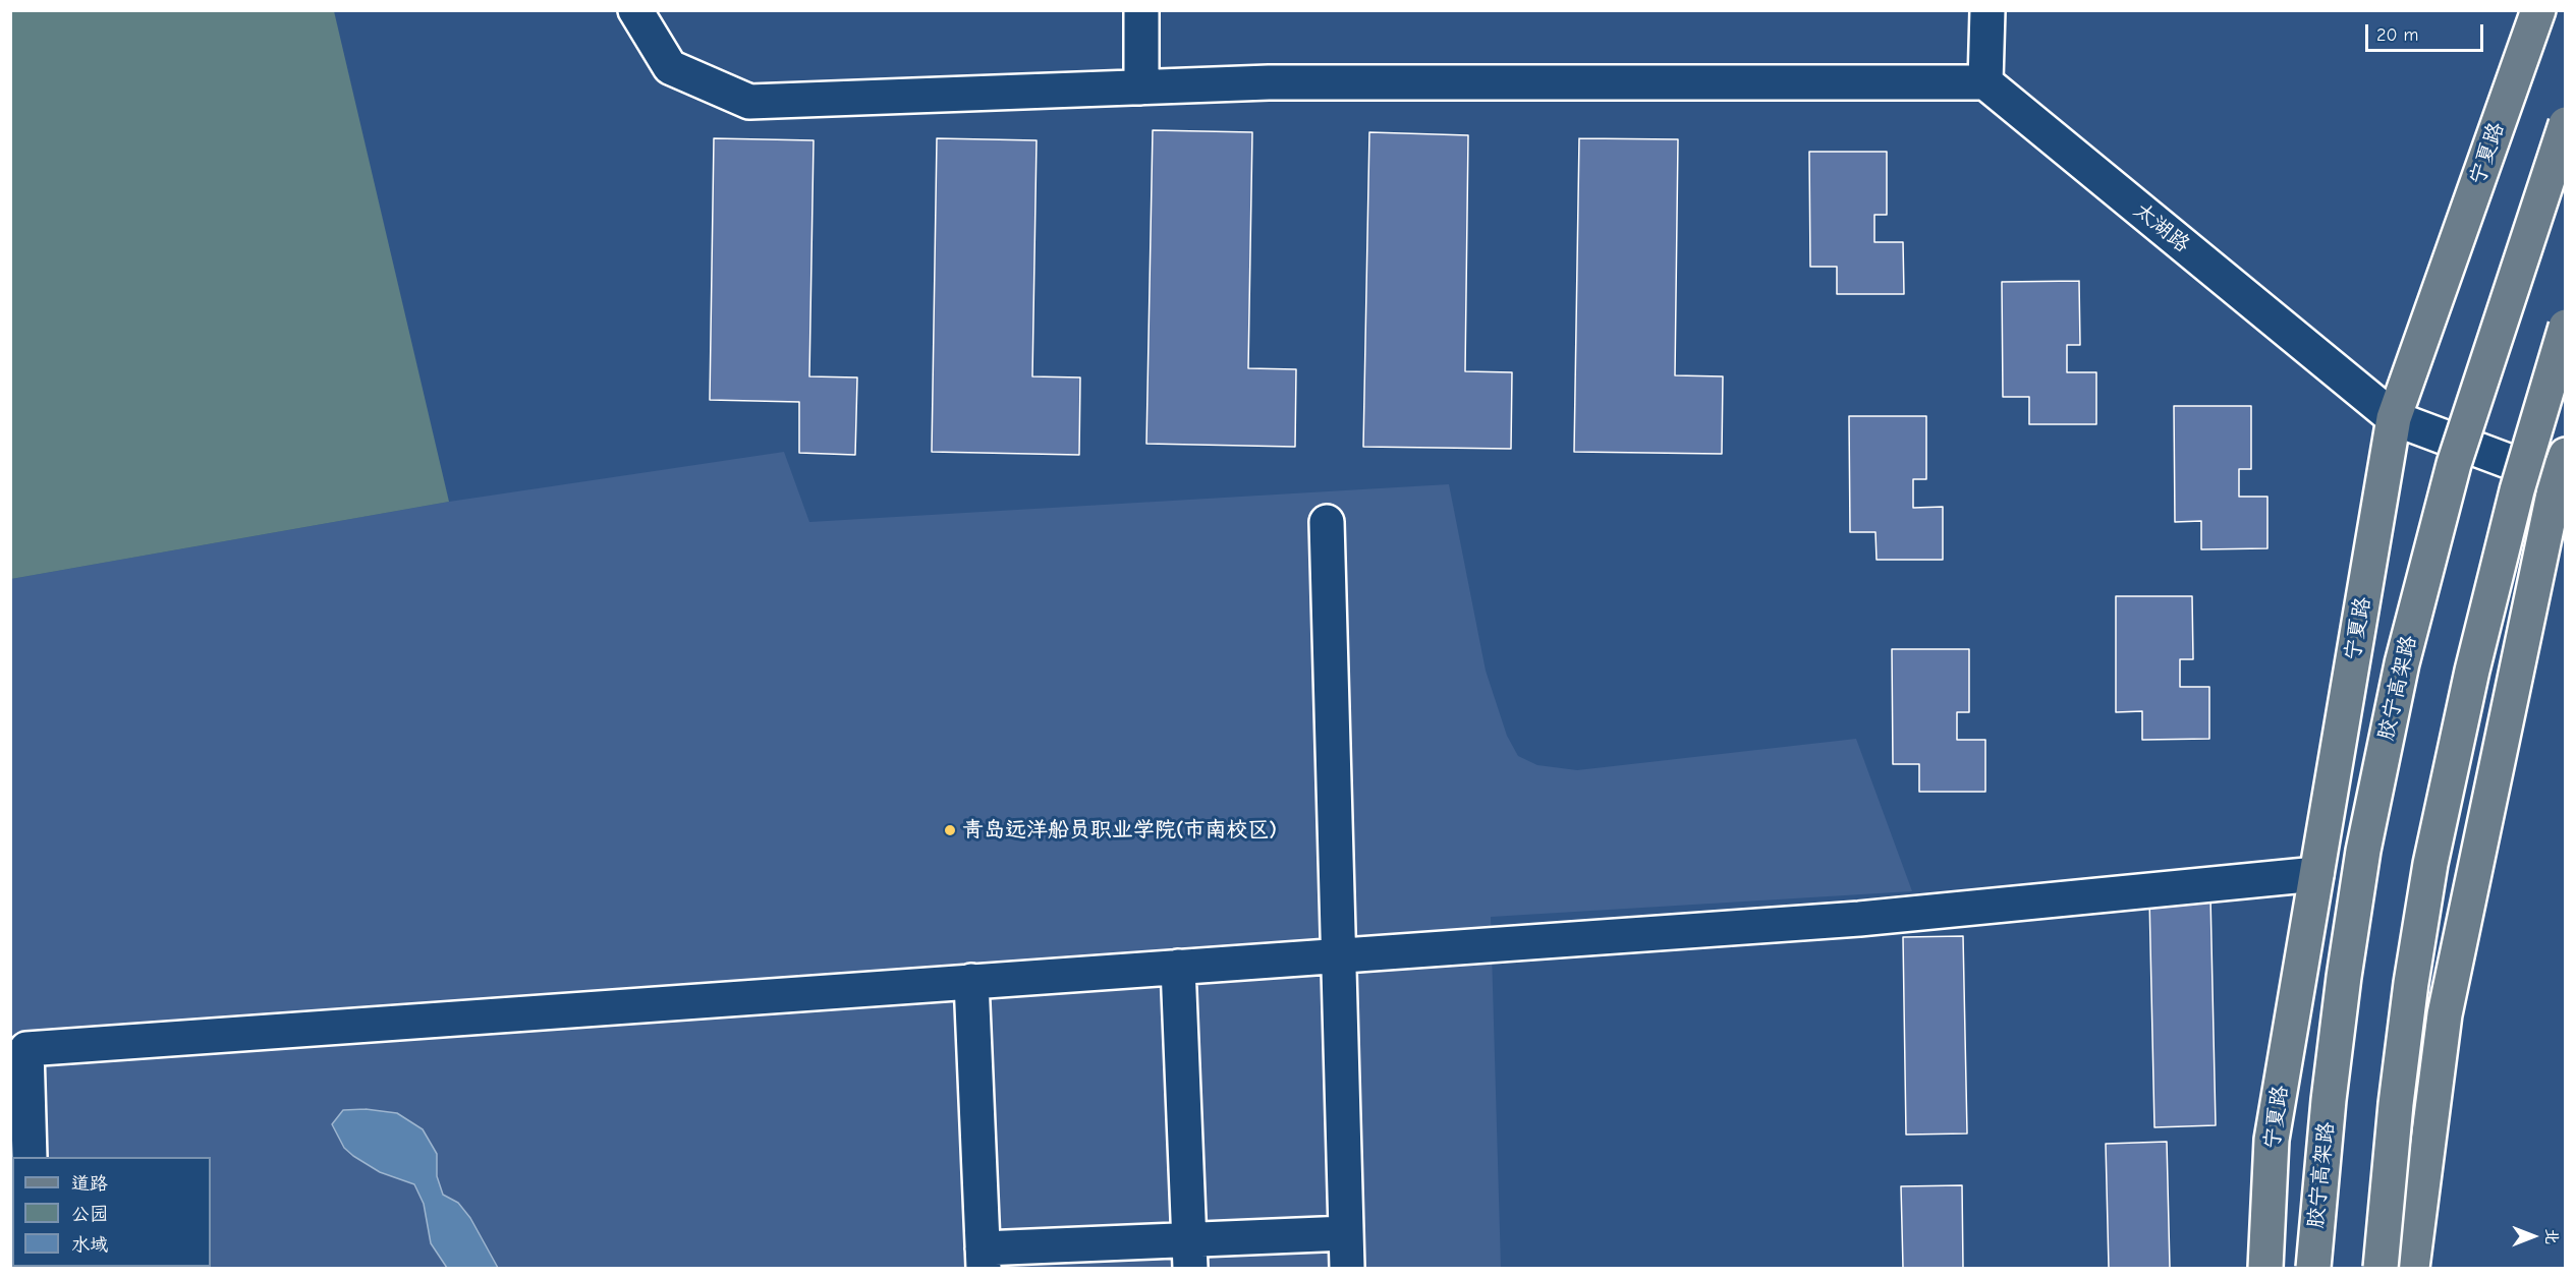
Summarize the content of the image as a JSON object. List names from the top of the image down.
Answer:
{
  "streets": {
    "main road": ["宁夏路", "胶宁高架路"],
    "street": ["太湖路"]
  },
  "crossings": [
    ["宁夏路", "太湖路"]
  ],
  "places": ["青岛远洋船员职业学院(市南校区)"],
  "legend": ["道路", "公园", "水域"],
  "scale_bar": "20 m",
  "north": "right"
}
